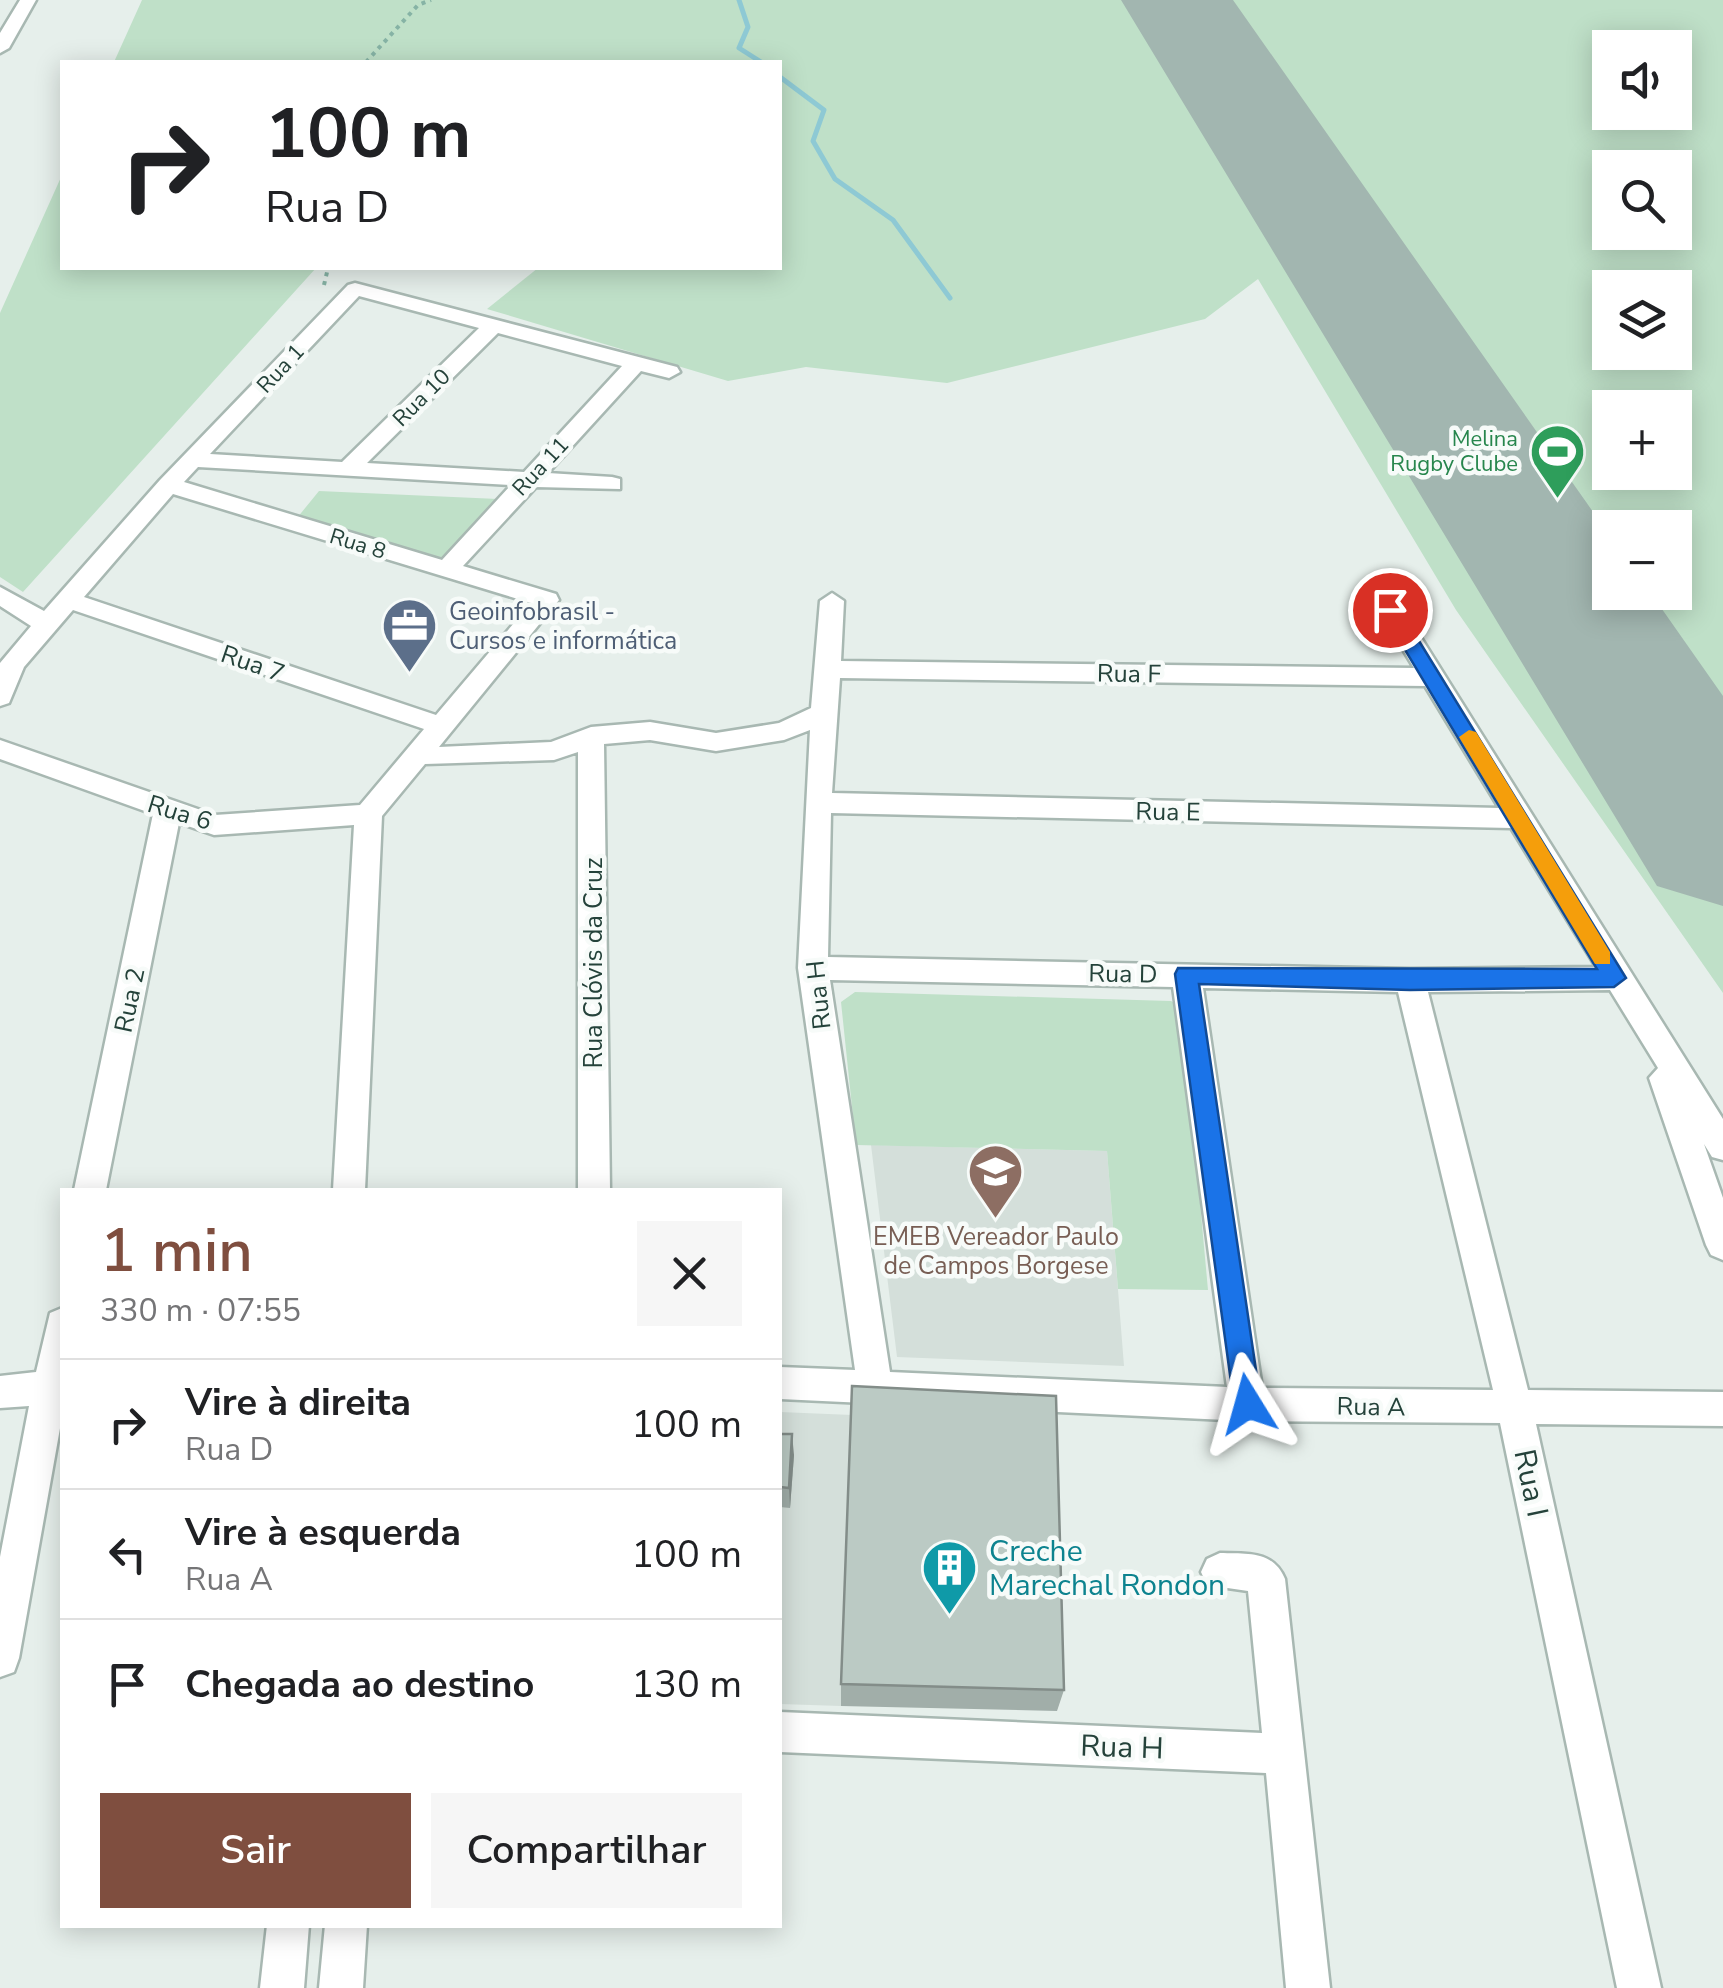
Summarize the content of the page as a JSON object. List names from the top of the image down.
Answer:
{
  "streets": {
    "street": [
      "Rua 1",
      "Rua 10",
      "Rua 11",
      "Rua 8",
      "Rua 7",
      "Rua F",
      "Rua E",
      "Rua 6",
      "Rua Clóvis da Cruz",
      "Rua D",
      "Rua H",
      "Rua 2",
      "Rua A",
      "Rua I"
    ]
  },
  "crossings": [
    ["Rua 1", "Rua 10"],
    ["Rua 1", "Rua 11"],
    ["Rua 1", "Rua 8"],
    ["Rua 1", "Rua 7"],
    ["Rua 11", "Rua 8"],
    ["Rua 8", "Rua 7"],
    ["Rua F", "Rua H"],
    ["Rua E", "Rua H"],
    ["Rua 6", "Rua 2"],
    ["Rua D", "Rua H"],
    ["Rua D", "Rua I"],
    ["Rua H", "Rua A"],
    ["Rua A", "Rua I"]
  ],
  "places": {
    "sports": ["Melina Rugby Clube"],
    "office": ["Geoinfobrasil - Cursos e informática"],
    "school or university": ["EMEB Vereador Paulo de Campos Borgese"],
    "building": ["Creche Marechal Rondon"]
  },
  "page": {
    "map_buttons": ["+", "−"],
    "turn": ["100 m", "Rua D"],
    "heading": ["1 min", "330 m · 07:55"],
    "list": [
      {
        "name": "Vire à direita",
        "note": "Rua D",
        "value": "100 m"
      },
      {
        "name": "Vire à esquerda",
        "note": "Rua A",
        "value": "100 m"
      },
      {
        "name": "Chegada ao destino",
        "value": "130 m"
      }
    ],
    "buttons": ["Sair", "Compartilhar"]
  }
}
